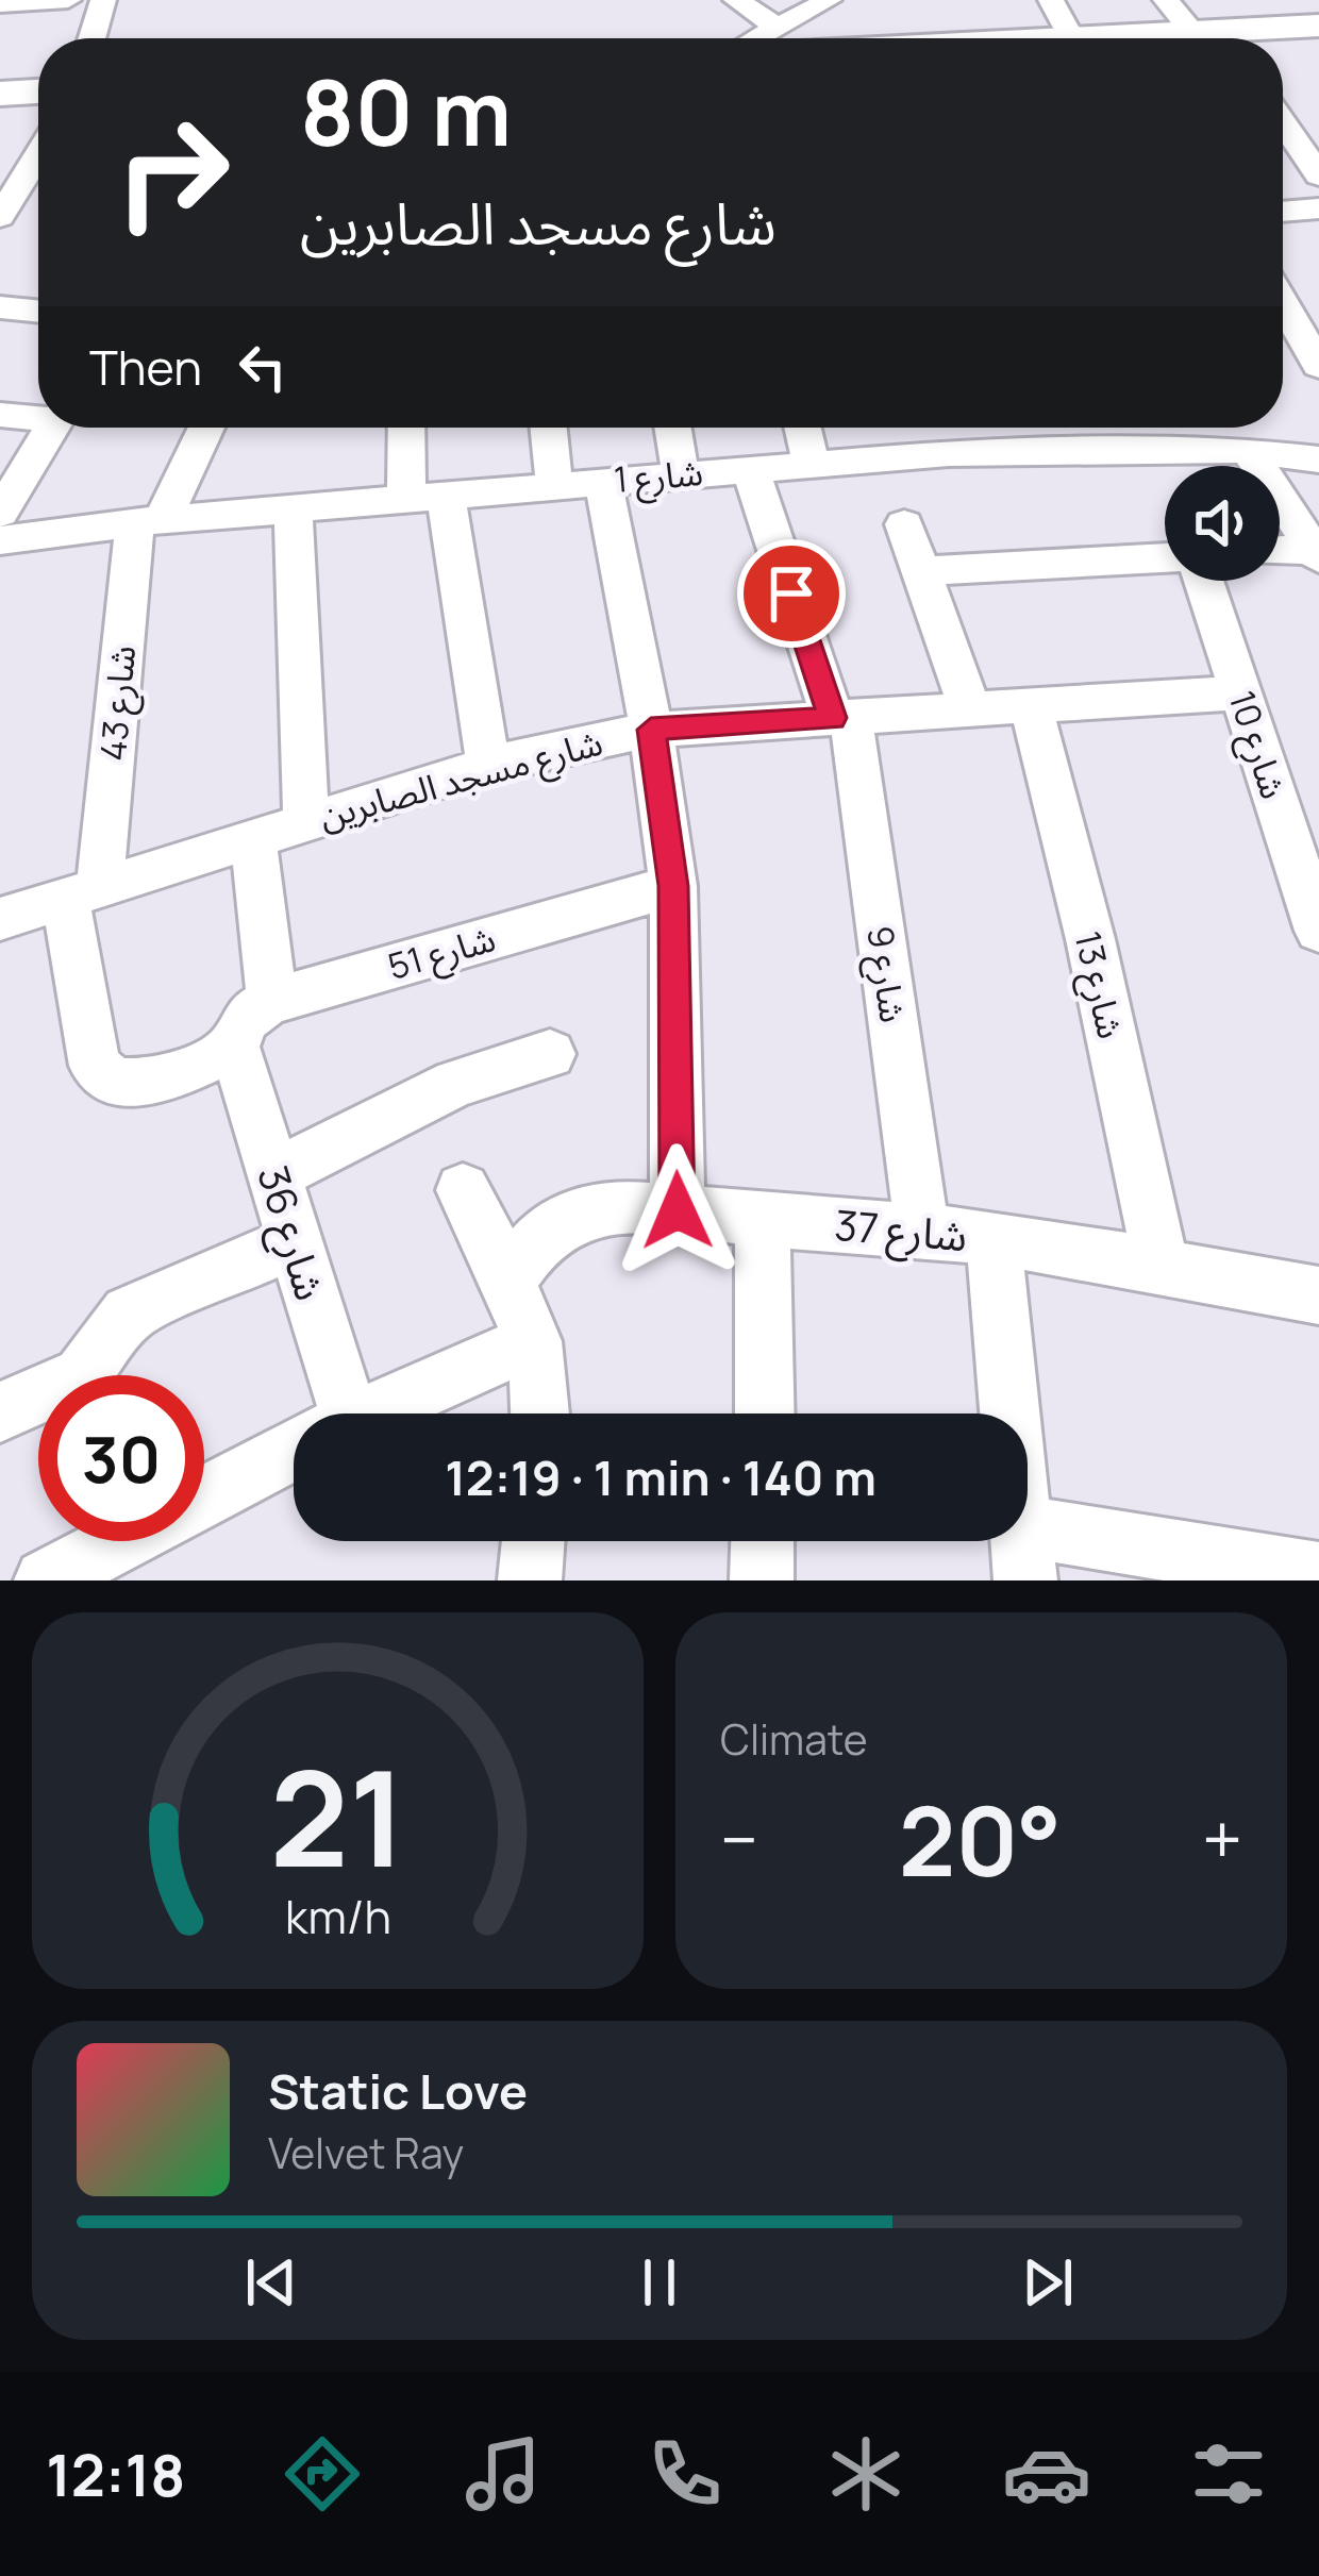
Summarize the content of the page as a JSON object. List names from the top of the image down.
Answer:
{
  "streets": {
    "street": [
      "شارع 1",
      "شارع 43",
      "شارع 10",
      "شارع مسجد الصابرين",
      "شارع 51",
      "شارع 9",
      "شارع 13",
      "شارع 37",
      "شارع 36"
    ]
  },
  "crossings": [
    ["شارع 1", "شارع 43"],
    ["شارع 1", "شارع 9"],
    ["شارع 43", "شارع مسجد الصابرين"],
    ["شارع 43", "شارع 36"],
    ["شارع 10", "شارع مسجد الصابرين"],
    ["شارع مسجد الصابرين", "شارع 9"],
    ["شارع مسجد الصابرين", "شارع 13"],
    ["شارع 9", "شارع 37"],
    ["شارع 13", "شارع 37"]
  ],
  "page": {
    "turn": ["80 m", "شارع مسجد الصابرين"],
    "then": "Then",
    "limit": "30",
    "trip": "12:19 · 1 min · 140 m",
    "tile": "Climate",
    "heat": ["−", "20°", "+"],
    "song": ["Static Love", "Velvet Ray"],
    "tabs": "12:18",
    "gauge": ["21", "km/h"]
  }
}
